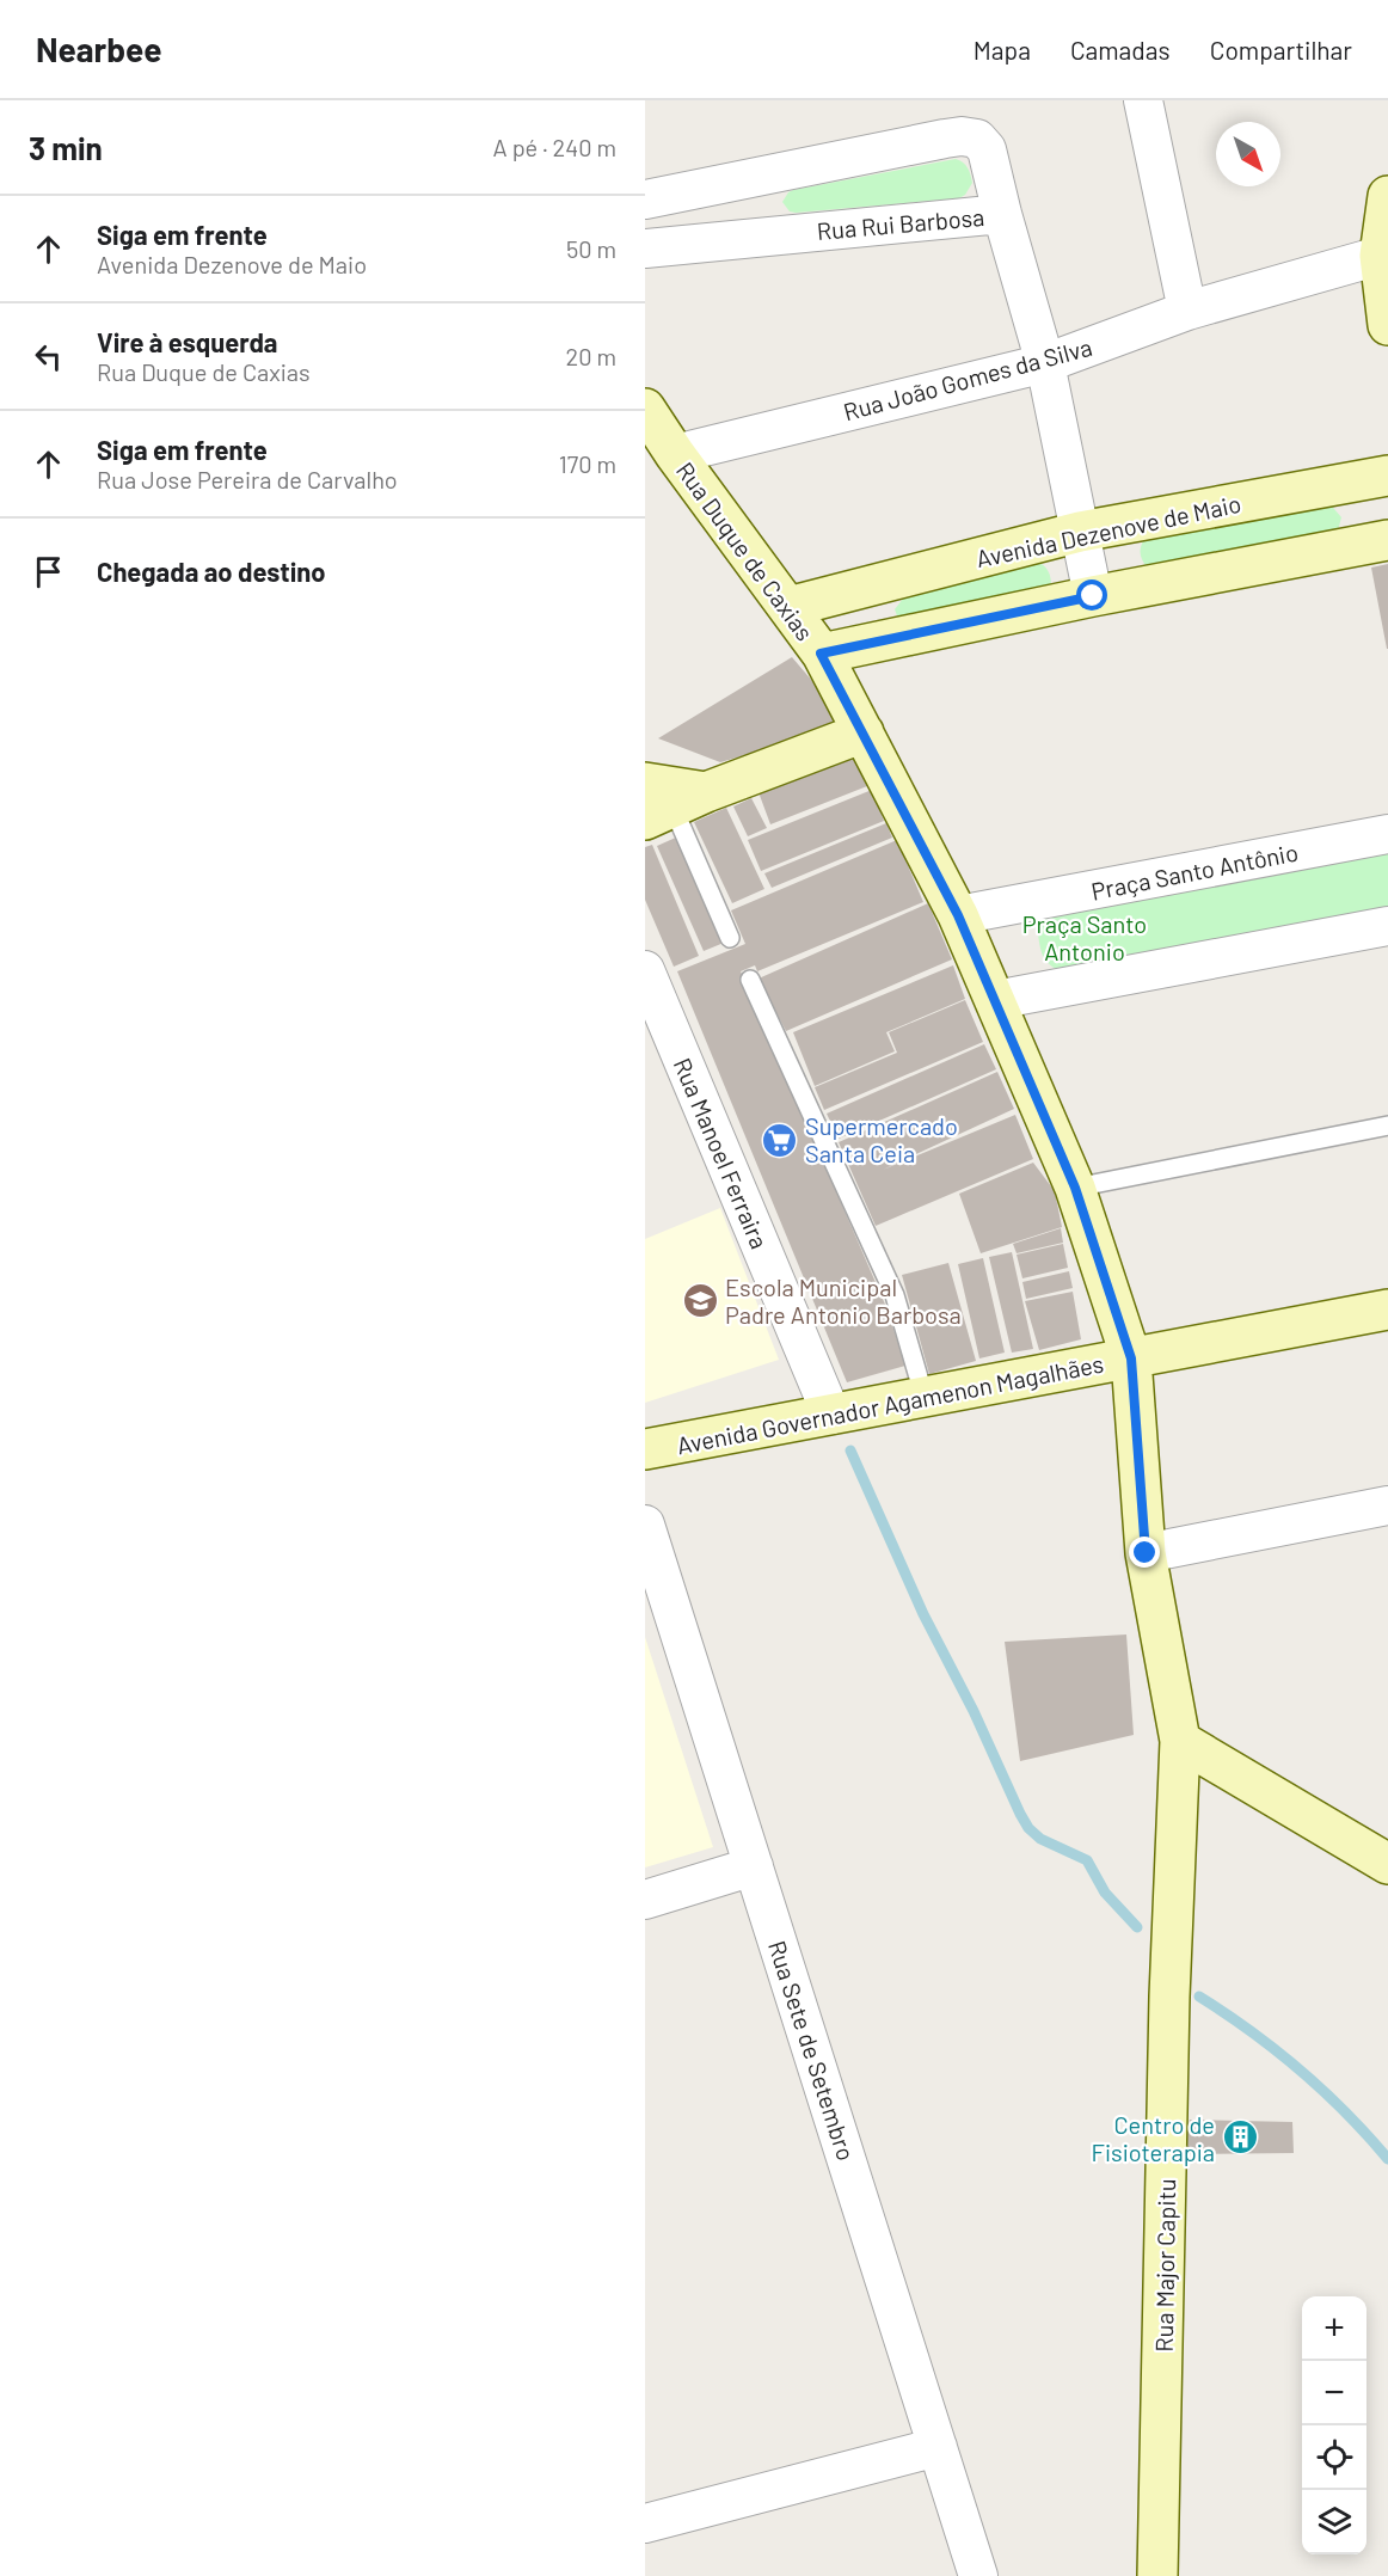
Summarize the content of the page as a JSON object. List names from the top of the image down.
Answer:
{
  "streets": {
    "street": [
      "Rua Rui Barbosa",
      "Rua João Gomes da Silva",
      "Avenida Dezenove de Maio",
      "Rua Duque de Caxias",
      "Praça Santo Antônio",
      "Rua Manoel Ferraira",
      "Avenida Governador Agamenon Magalhães",
      "Rua Sete de Setembro",
      "Rua Major Capitu"
    ]
  },
  "crossings": [
    ["Rua Rui Barbosa", "Rua João Gomes da Silva"],
    ["Rua Rui Barbosa", "Avenida Dezenove de Maio"],
    ["Rua João Gomes da Silva", "Rua Duque de Caxias"],
    ["Avenida Dezenove de Maio", "Rua Duque de Caxias"],
    ["Rua Duque de Caxias", "Praça Santo Antônio"],
    ["Rua Duque de Caxias", "Rua Major Capitu"],
    ["Rua Manoel Ferraira", "Avenida Governador Agamenon Magalhães"],
    ["Avenida Governador Agamenon Magalhães", "Rua Major Capitu"]
  ],
  "parks": ["Praça Santo Antonio"],
  "places": {
    "supermarket": ["Supermercado Santa Ceia"],
    "school or university": ["Escola Municipal Padre Antonio Barbosa"],
    "building": ["Centro de Fisioterapia"]
  },
  "north": "bottom right",
  "page": {
    "header": "Nearbee",
    "nav": ["Mapa", "Camadas", "Compartilhar"],
    "heading": ["3 min", "A pé · 240 m"],
    "list": [
      ["Siga em frente", "Avenida Dezenove de Maio", "50 m"],
      ["Vire à esquerda", "Rua Duque de Caxias", "20 m"],
      ["Siga em frente", "Rua Jose Pereira de Carvalho", "170 m"],
      "Chegada ao destino"
    ],
    "map_buttons": ["+", "−"]
  }
}
